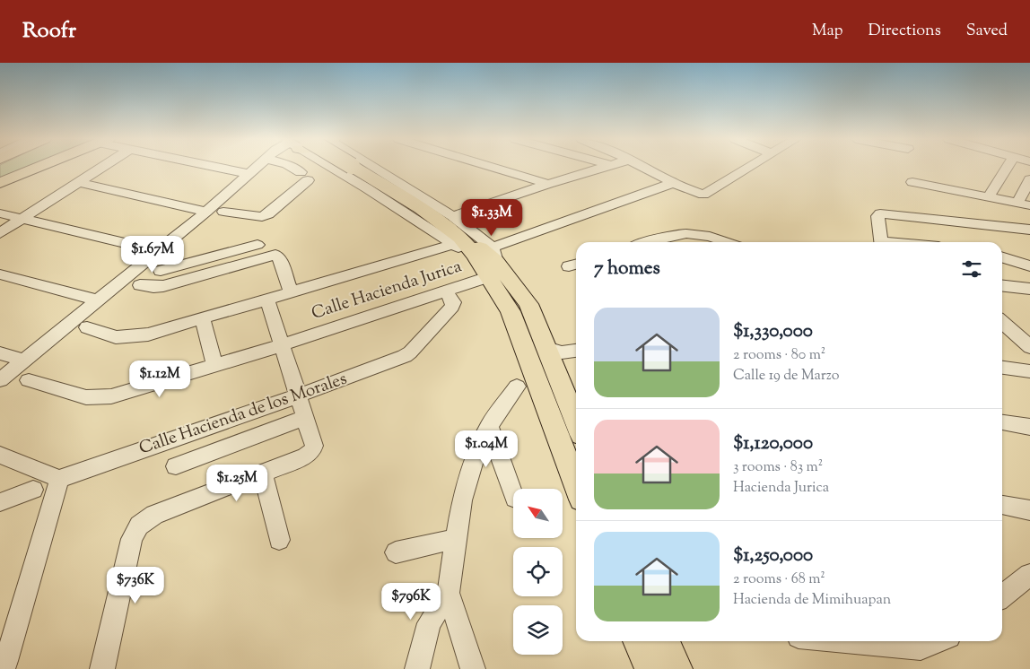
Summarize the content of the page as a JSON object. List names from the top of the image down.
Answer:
{
  "streets": {
    "street": ["Calle Hacienda Jurica", "Calle Hacienda de los Morales"]
  },
  "crossings": [
    ["Calle Hacienda Jurica", "Calle Hacienda de los Morales"]
  ],
  "north": "top left",
  "page": {
    "header": "Roofr",
    "nav": ["Map", "Directions", "Saved"],
    "price": [
      "$1.33M",
      "$1.67M",
      "$1.12M",
      "$1.04M",
      "$1.25M",
      "$736K",
      "$796K"
    ],
    "heading": "7 homes",
    "list": [
      {
        "name": "$1,330,000",
        "note": "2 rooms · 80 m² · Calle 19 de Marzo"
      },
      {
        "name": "$1,120,000",
        "note": "3 rooms · 83 m² · Hacienda Jurica"
      },
      {
        "name": "$1,250,000",
        "note": "2 rooms · 68 m² · Hacienda de Mimihuapan"
      }
    ]
  }
}
